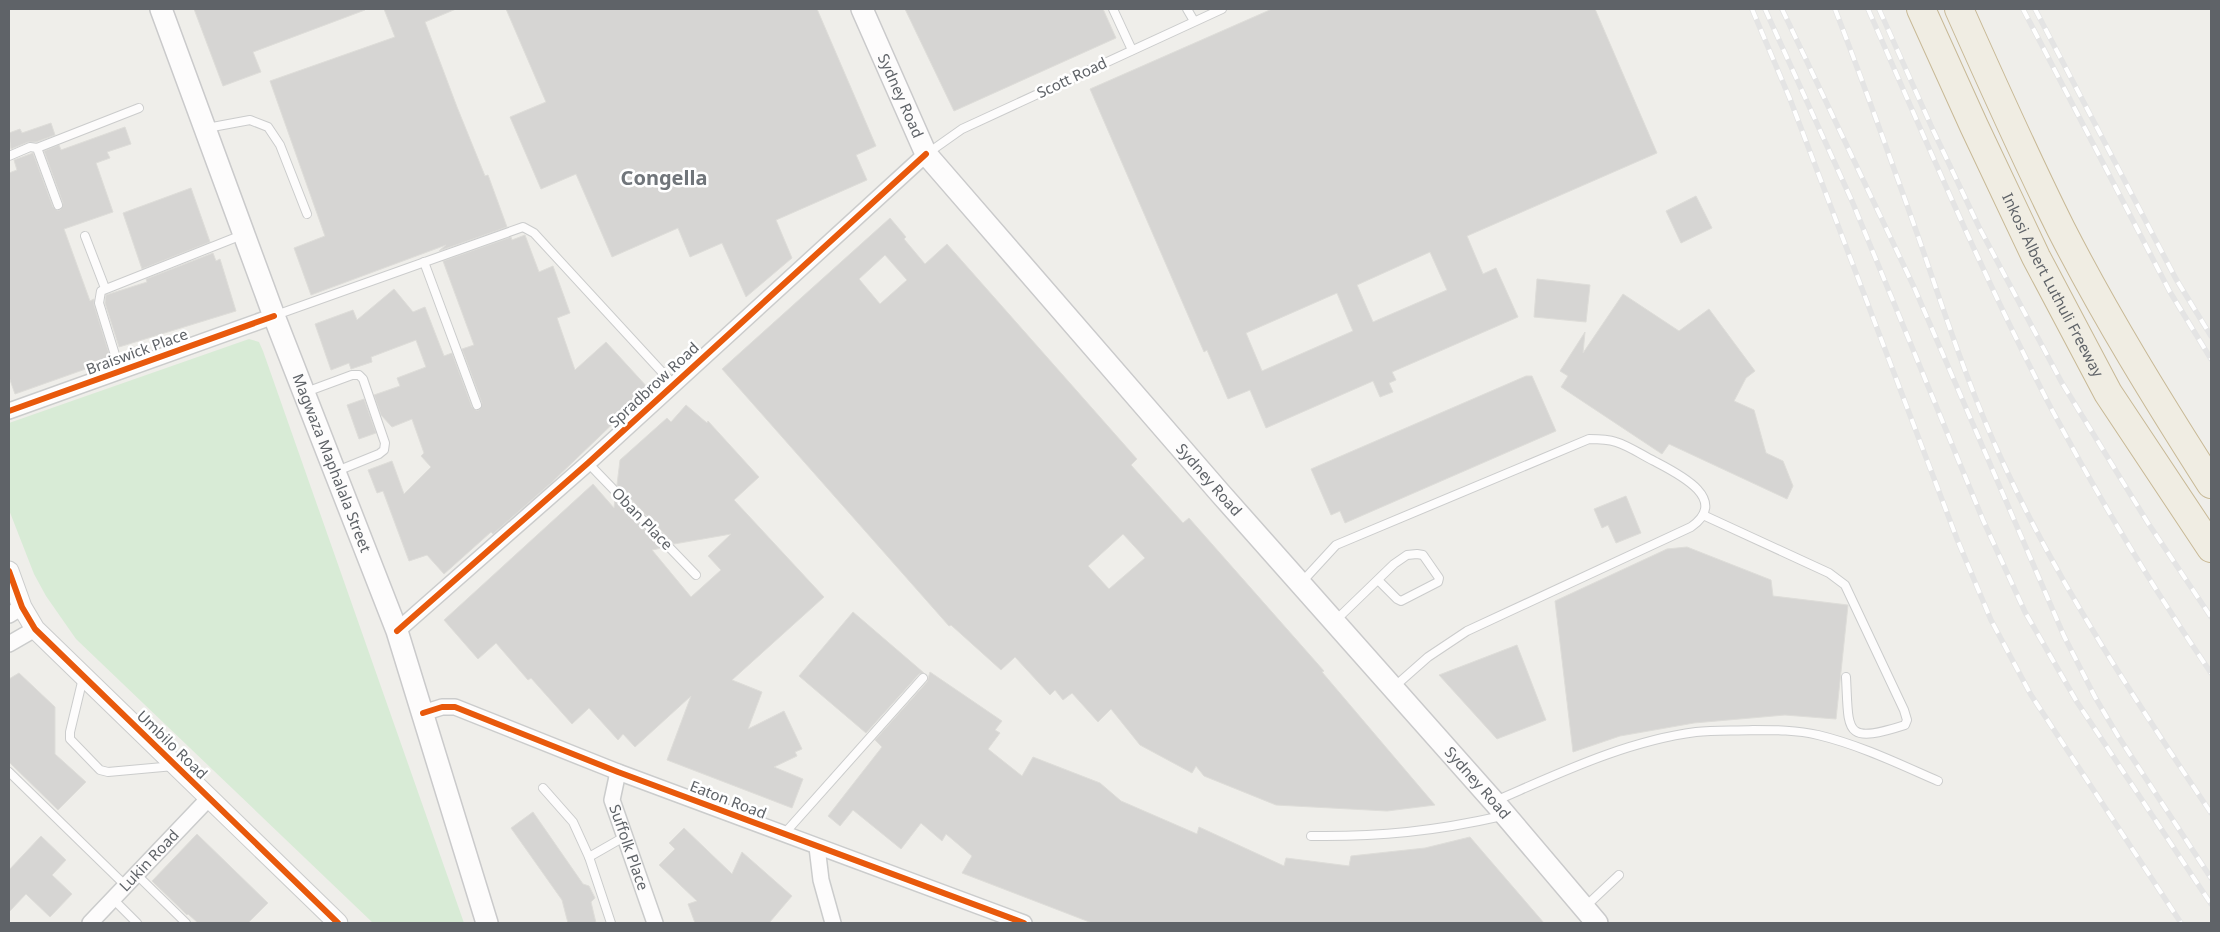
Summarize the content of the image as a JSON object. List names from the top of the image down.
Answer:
{
  "streets": {
    "highway": ["Inkosi Albert Luthuli Freeway"],
    "main road": ["Sydney Road", "Magwaza Maphalala Street"],
    "street": [
      "Braiswick Place",
      "Spradbrow Road",
      "Umbilo Road",
      "Eaton Road",
      "Suffolk Place",
      "Lukin Road"
    ],
    "lane": ["Scott Road", "Oban Place"]
  },
  "crossings": [
    ["Scott Road", "Sydney Road"],
    ["Scott Road", "Spradbrow Road"],
    ["Sydney Road", "Spradbrow Road"],
    ["Braiswick Place", "Magwaza Maphalala Street"],
    ["Spradbrow Road", "Magwaza Maphalala Street"],
    ["Spradbrow Road", "Oban Place"],
    ["Magwaza Maphalala Street", "Eaton Road"],
    ["Umbilo Road", "Lukin Road"],
    ["Eaton Road", "Suffolk Place"]
  ],
  "districts": ["Congella"]
}
